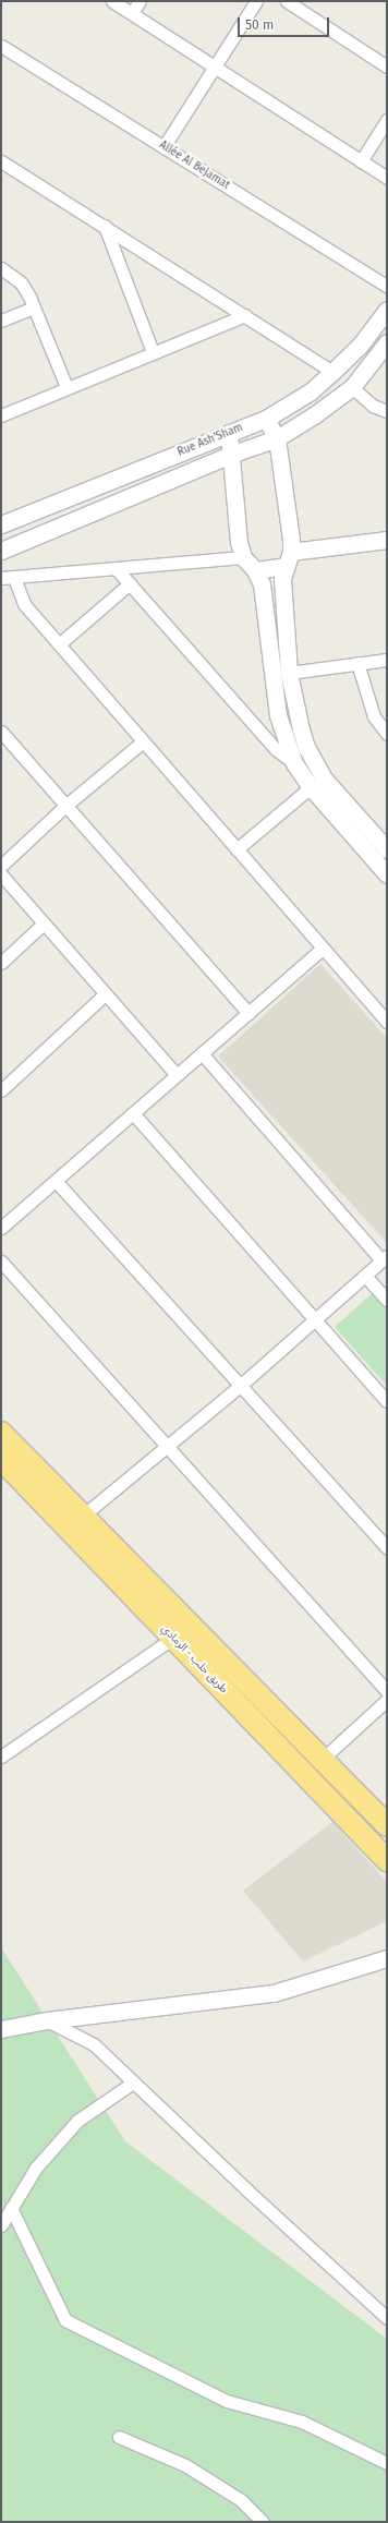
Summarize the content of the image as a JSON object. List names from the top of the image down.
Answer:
{
  "streets": {
    "highway": ["طريق حلب - الرمادي"],
    "street": ["Allée Al Bejamat", "Rue Ash'Sham"]
  },
  "scale_bar": "50 m"
}
